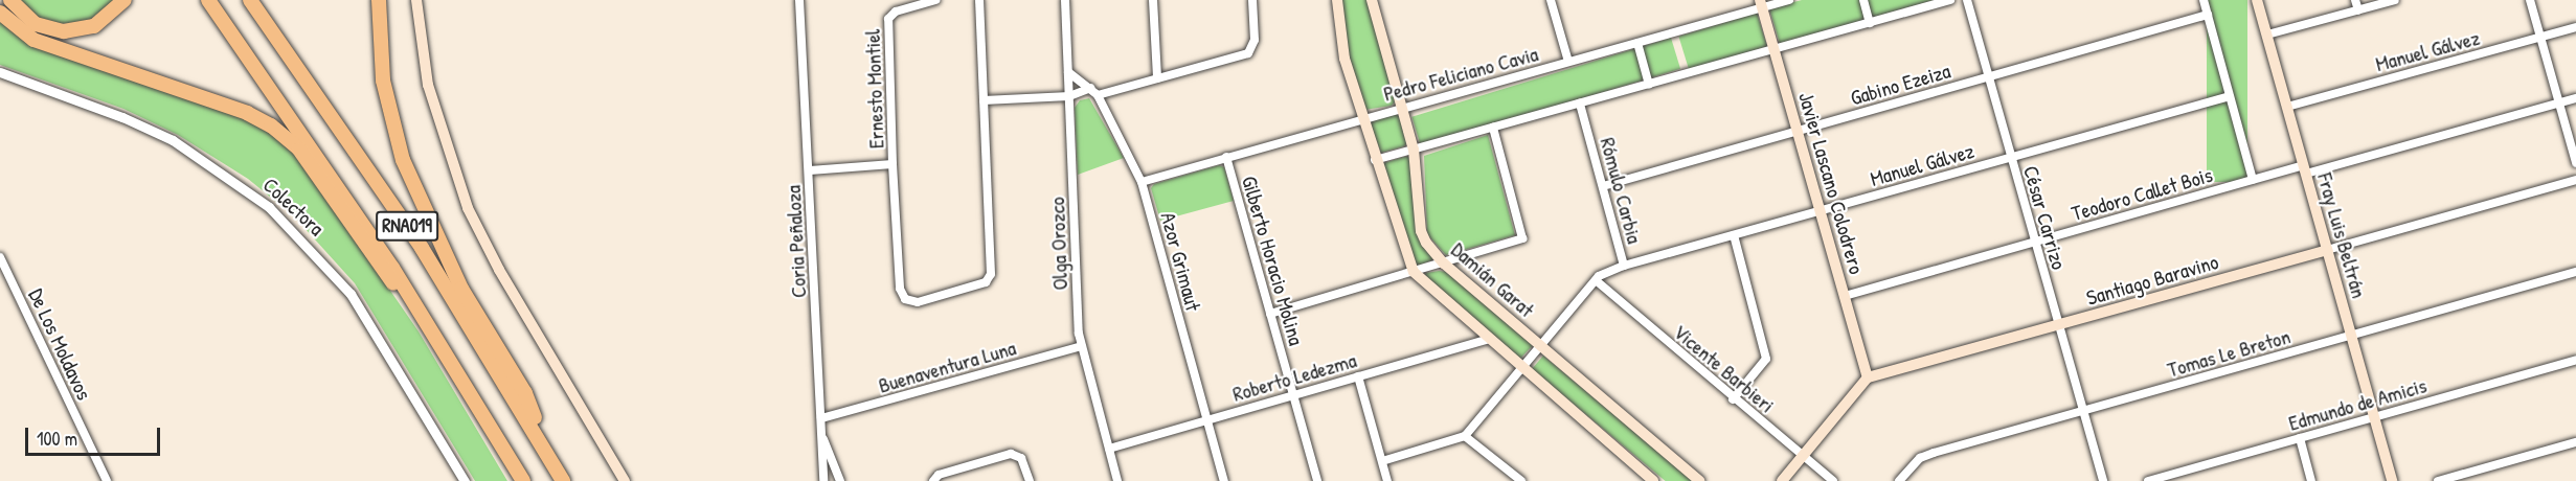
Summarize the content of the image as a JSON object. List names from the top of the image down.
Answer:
{
  "streets": {
    "highway": ["RNA019"],
    "main road": [
      "Javier Lascano Colodrero",
      "Fray Luis Beltrán",
      "Damián Garat",
      "Santiago Baravino"
    ],
    "street": [
      "Manuel Gálvez",
      "Pedro Feliciano Cavia",
      "Gabino Ezeiza",
      "Ernesto Montiel",
      "Rómulo Carbia",
      "Teodoro Callet Bois",
      "Colectora",
      "César Carrizo",
      "Coria Peñaloza",
      "Olga Orozco",
      "Gilberto Horacio Molina",
      "Azor Grimaut",
      "De Los Moldavos",
      "Tomas Le Breton",
      "Buenaventura Luna",
      "Vicente Barbieri",
      "Roberto Ledezma",
      "Edmundo de Amicis"
    ]
  },
  "crossings": [
    ["Manuel Gálvez", "Javier Lascano Colodrero"],
    ["Manuel Gálvez", "Rómulo Carbia"],
    ["Manuel Gálvez", "César Carrizo"],
    ["Manuel Gálvez", "Fray Luis Beltrán"],
    ["Pedro Feliciano Cavia", "Javier Lascano Colodrero"],
    ["Pedro Feliciano Cavia", "Gilberto Horacio Molina"],
    ["Pedro Feliciano Cavia", "Azor Grimaut"],
    ["Pedro Feliciano Cavia", "Damián Garat"],
    ["Gabino Ezeiza", "Javier Lascano Colodrero"],
    ["Gabino Ezeiza", "Rómulo Carbia"],
    ["Gabino Ezeiza", "César Carrizo"],
    ["Ernesto Montiel", "Coria Peñaloza"],
    ["Javier Lascano Colodrero", "Teodoro Callet Bois"],
    ["Javier Lascano Colodrero", "Santiago Baravino"],
    ["Rómulo Carbia", "Damián Garat"],
    ["Rómulo Carbia", "Vicente Barbieri"],
    ["Teodoro Callet Bois", "César Carrizo"],
    ["Teodoro Callet Bois", "Fray Luis Beltrán"],
    ["César Carrizo", "Santiago Baravino"],
    ["César Carrizo", "Tomas Le Breton"],
    ["Fray Luis Beltrán", "Santiago Baravino"],
    ["Fray Luis Beltrán", "Tomas Le Breton"],
    ["Fray Luis Beltrán", "Edmundo de Amicis"],
    ["Coria Peñaloza", "Buenaventura Luna"],
    ["Olga Orozco", "Azor Grimaut"],
    ["Olga Orozco", "Buenaventura Luna"],
    ["Olga Orozco", "Roberto Ledezma"],
    ["Gilberto Horacio Molina", "Roberto Ledezma"],
    ["Azor Grimaut", "Roberto Ledezma"]
  ],
  "scale_bar": "100 m"
}
